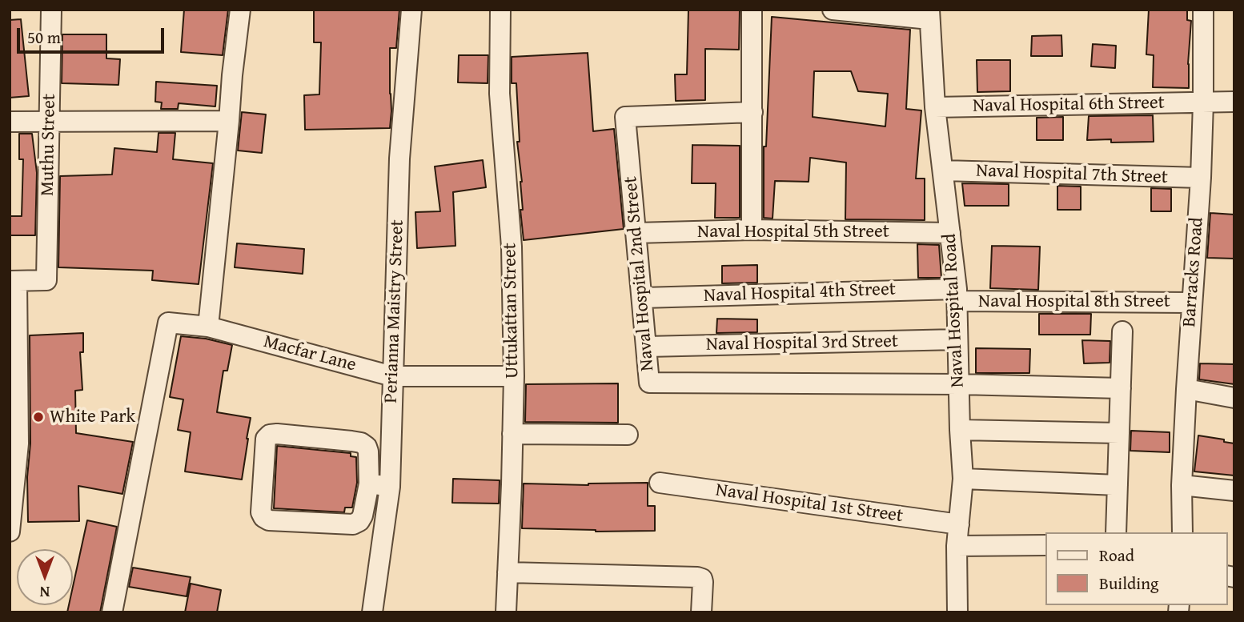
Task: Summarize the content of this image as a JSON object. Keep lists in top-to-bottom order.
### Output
{
  "streets": {
    "street": [
      "Naval Hospital 6th Street",
      "Muthu Street",
      "Naval Hospital 7th Street",
      "Naval Hospital 5th Street",
      "Barracks Road",
      "Naval Hospital 2nd Street",
      "Naval Hospital 4th Street",
      "Naval Hospital 8th Street",
      "Uttukattan Street",
      "Naval Hospital Road",
      "Perianna Maistry Street",
      "Naval Hospital 3rd Street",
      "Macfar Lane",
      "Naval Hospital 1st Street"
    ]
  },
  "crossings": [
    ["Naval Hospital 6th Street", "Barracks Road"],
    ["Naval Hospital 6th Street", "Naval Hospital Road"],
    ["Naval Hospital 7th Street", "Barracks Road"],
    ["Naval Hospital 7th Street", "Naval Hospital Road"],
    ["Naval Hospital 5th Street", "Naval Hospital 2nd Street"],
    ["Naval Hospital 5th Street", "Naval Hospital Road"],
    ["Barracks Road", "Naval Hospital 8th Street"],
    ["Naval Hospital 2nd Street", "Naval Hospital 4th Street"],
    ["Naval Hospital 2nd Street", "Naval Hospital Road"],
    ["Naval Hospital 2nd Street", "Naval Hospital 3rd Street"],
    ["Naval Hospital 4th Street", "Naval Hospital 8th Street"],
    ["Naval Hospital 4th Street", "Naval Hospital Road"],
    ["Naval Hospital 8th Street", "Naval Hospital Road"],
    ["Uttukattan Street", "Macfar Lane"],
    ["Naval Hospital Road", "Naval Hospital 3rd Street"],
    ["Naval Hospital Road", "Naval Hospital 1st Street"],
    ["Perianna Maistry Street", "Macfar Lane"]
  ],
  "places": ["White Park"],
  "legend": ["Road", "Building"],
  "scale_bar": "50 m",
  "north": "bottom"
}
